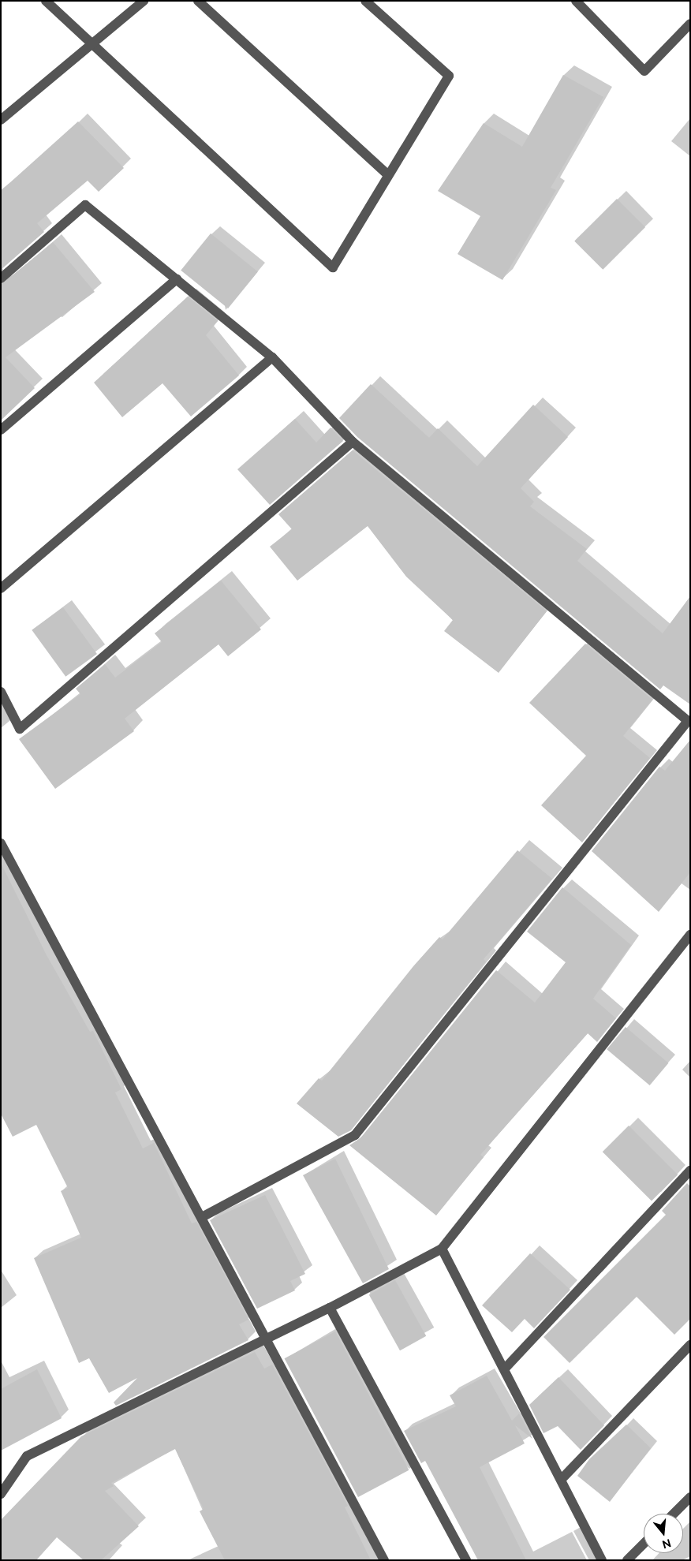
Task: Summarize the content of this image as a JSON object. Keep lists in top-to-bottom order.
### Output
{
  "north": "bottom"
}
